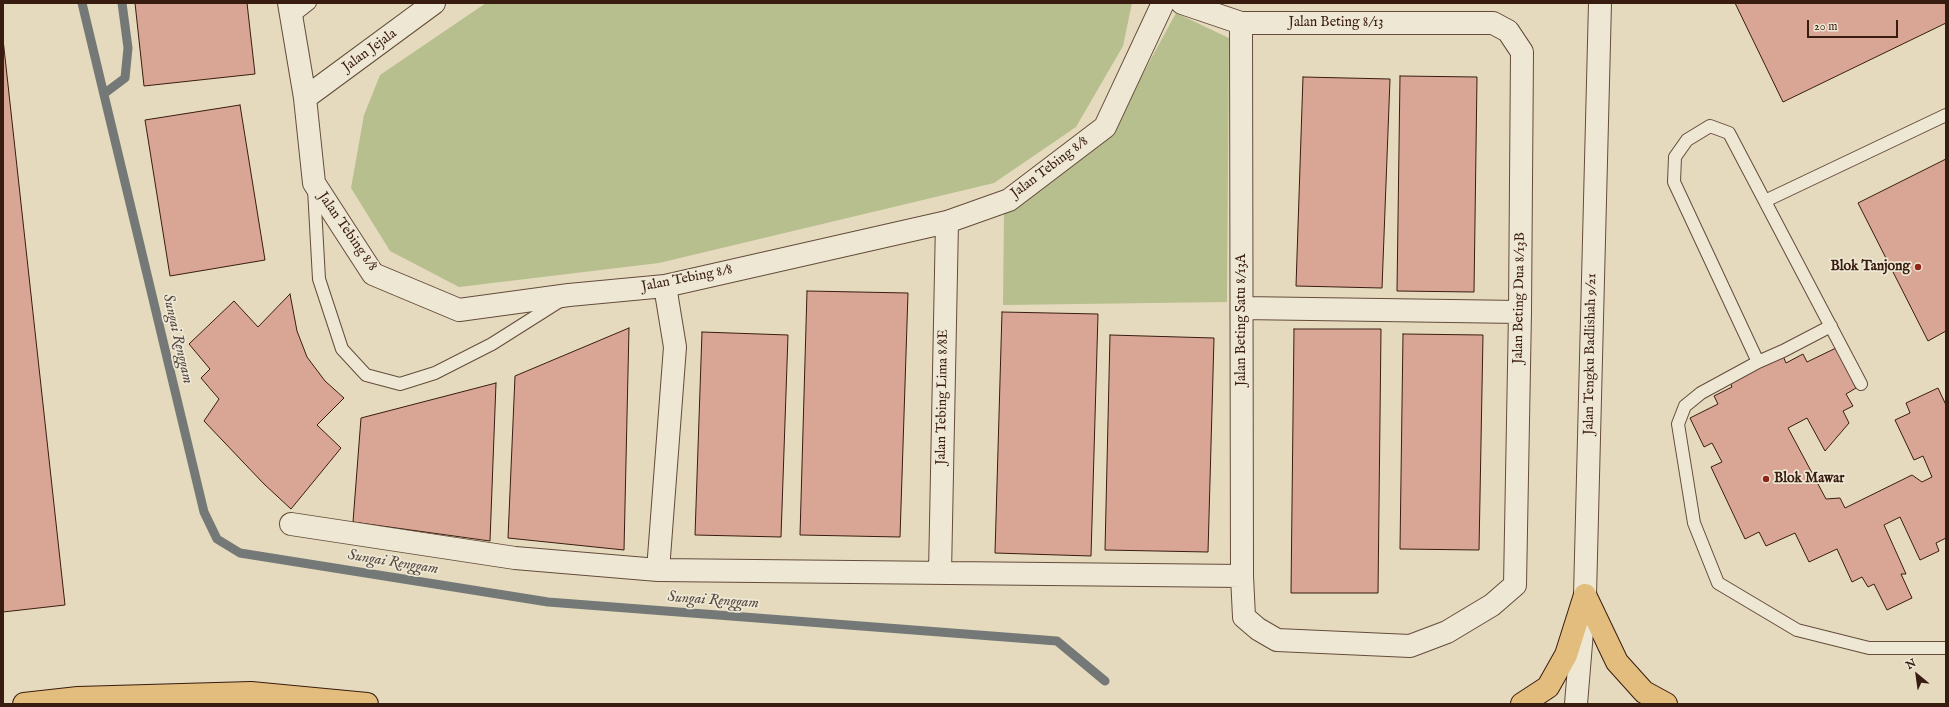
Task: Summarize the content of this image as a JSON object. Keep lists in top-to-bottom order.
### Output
{
  "streets": {
    "street": [
      "Jalan Beting 8/13",
      "Jalan Jejala",
      "Jalan Tebing 8/8",
      "Jalan Beting Dua 8/13B",
      "Jalan Beting Satu 8/13A",
      "Jalan Tengku Badlishah 9/21",
      "Jalan Tebing Lima 8/8E"
    ]
  },
  "crossings": [
    ["Jalan Beting 8/13", "Jalan Beting Dua 8/13B"],
    ["Jalan Beting 8/13", "Jalan Beting Satu 8/13A"],
    ["Jalan Jejala", "Jalan Tebing 8/8"],
    ["Jalan Tebing 8/8", "Jalan Tebing Lima 8/8E"],
    ["Jalan Beting Dua 8/13B", "Jalan Beting Satu 8/13A"]
  ],
  "water": ["Sungai Renggam"],
  "places": ["Blok Tanjong", "Blok Mawar"],
  "scale_bar": "20 m",
  "north": "top left"
}
